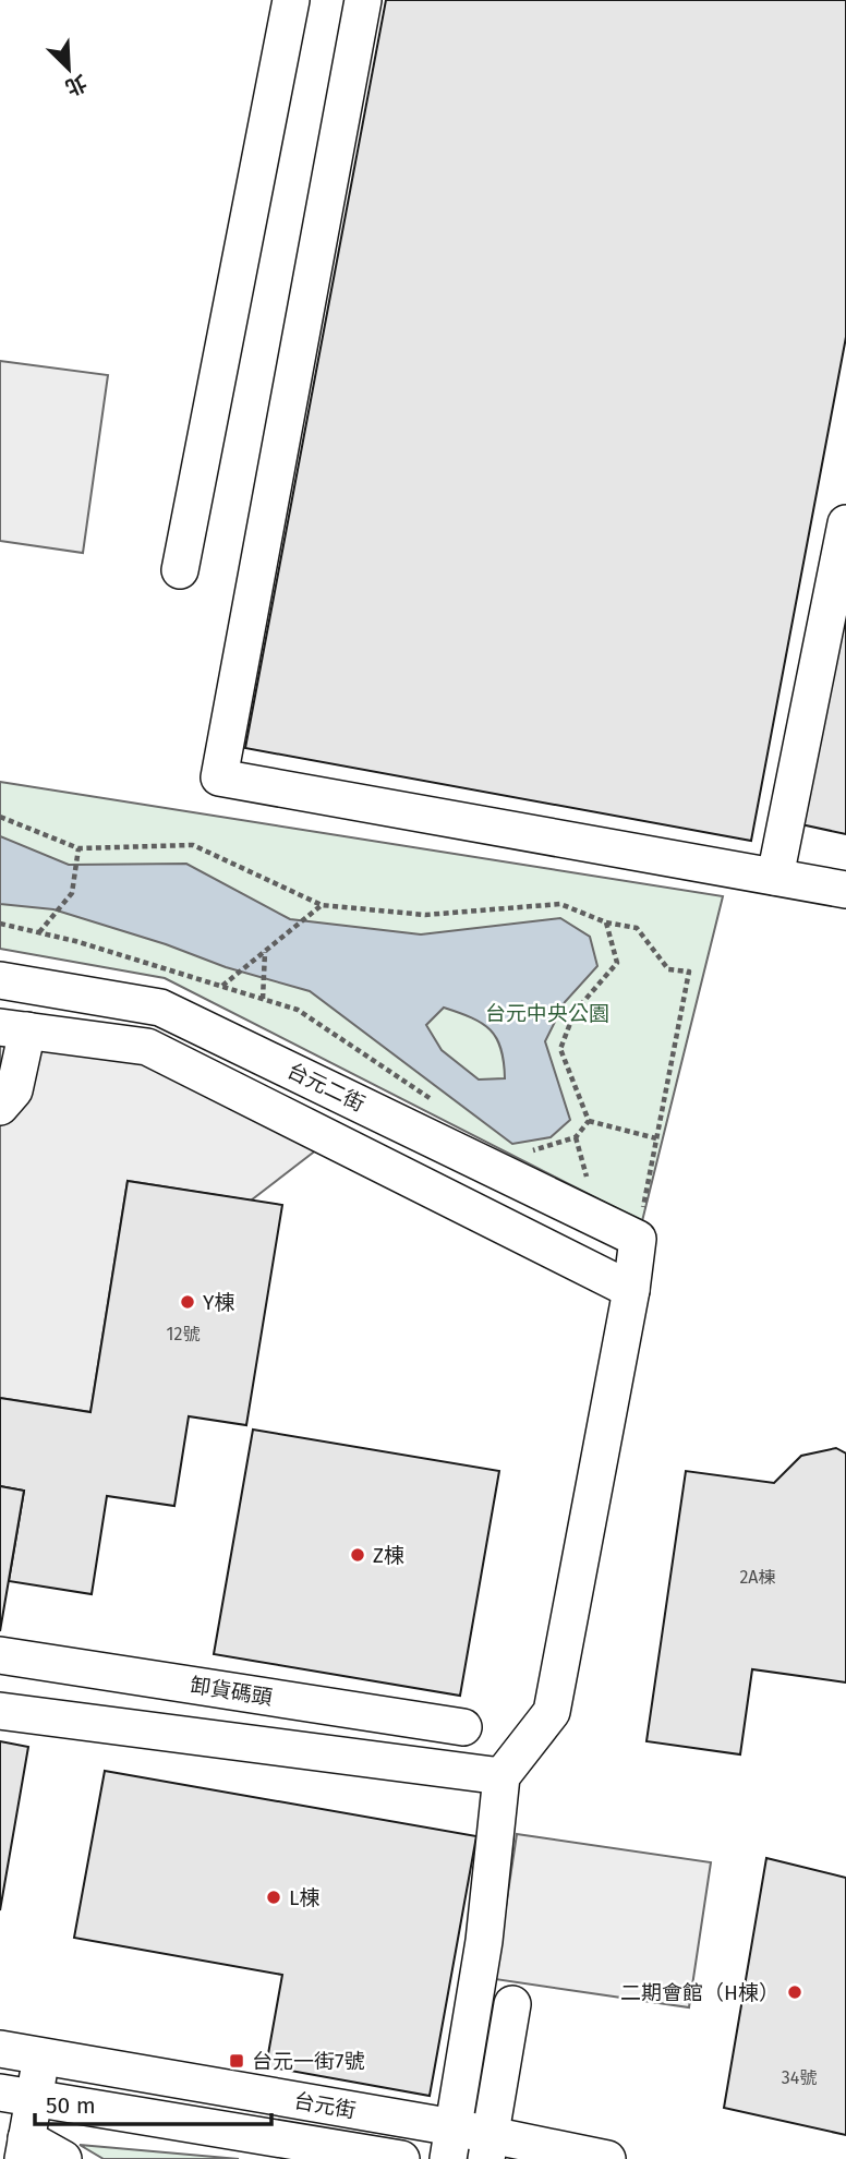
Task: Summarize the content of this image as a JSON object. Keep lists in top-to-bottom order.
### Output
{
  "streets": {
    "lane": ["台元二街", "卸貨碼頭", "台元街"]
  },
  "parks": ["台元中央公園"],
  "places": {
    "other": [
      "Y棟",
      "Z棟",
      "L棟",
      "二期會館（H棟）"
    ],
    "transit": ["台元一街7號"]
  },
  "house_numbers": ["12號", "2A棟", "34號"],
  "scale_bar": "50 m",
  "north": "bottom right"
}
